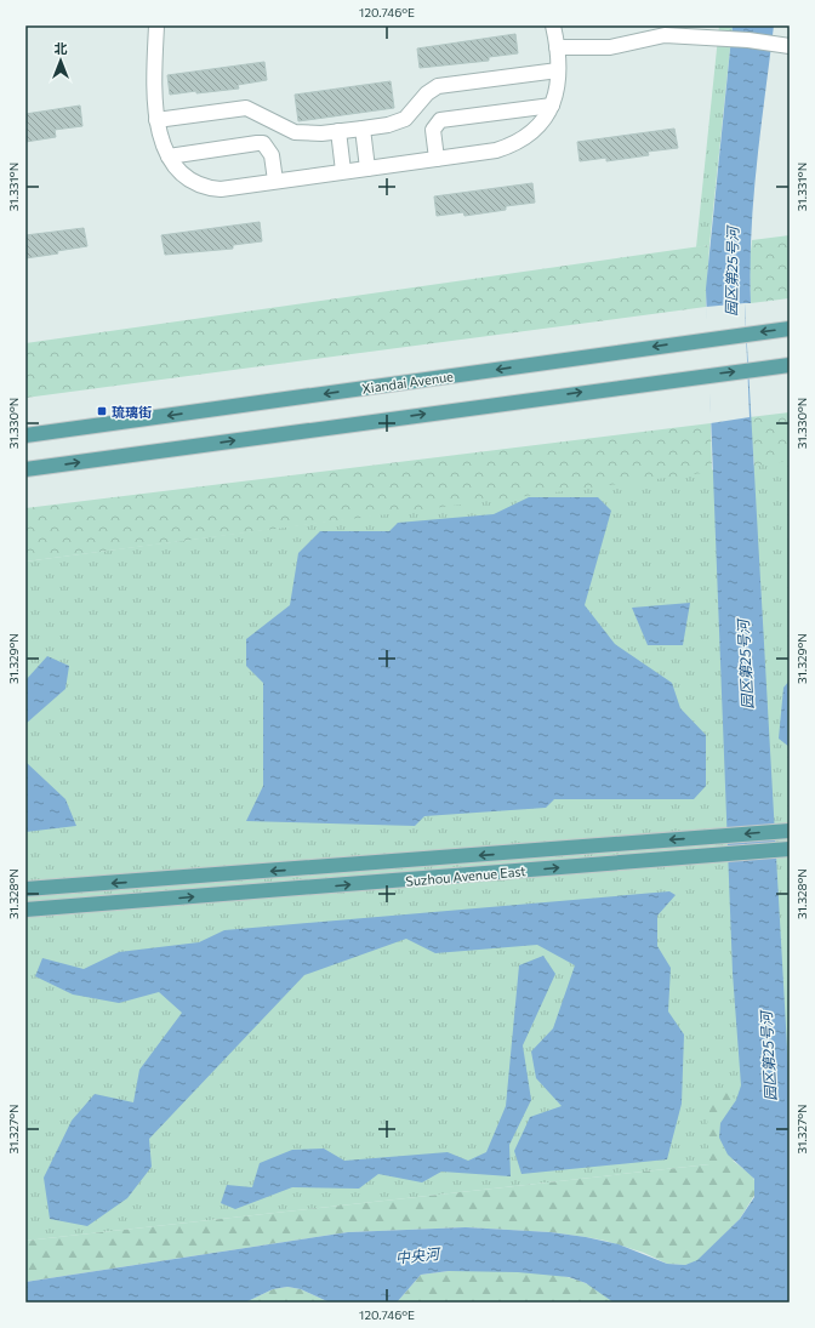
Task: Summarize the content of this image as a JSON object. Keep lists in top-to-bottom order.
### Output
{
  "streets": {
    "main road": ["Xiandai Avenue", "Suzhou Avenue East"]
  },
  "water": ["园区第25号河", "中央河"],
  "places": {
    "transit": ["琉璃街"]
  },
  "north": "top",
  "coordinates": [
    "120.746°E",
    "31.331°N",
    "31.330°N",
    "31.329°N",
    "31.328°N",
    "31.327°N"
  ]
}
